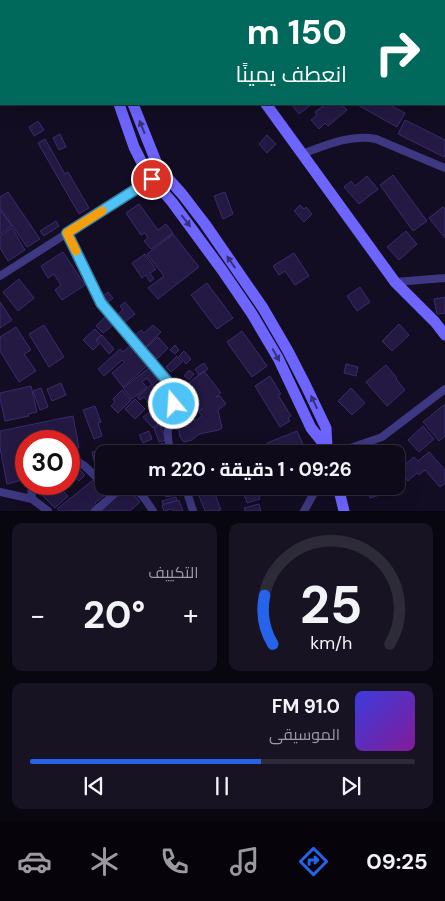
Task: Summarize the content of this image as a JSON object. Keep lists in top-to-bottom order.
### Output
{
  "page": {
    "turn": ["150 m", "انعطف يمينًا"],
    "limit": "30",
    "trip": "09:26 · 1 دقيقة · 220 m",
    "tile": "التكييف",
    "heat": ["−", "20°", "+"],
    "song": ["91.0 FM", "الموسيقى"],
    "tabs": "09:25",
    "gauge": ["25", "km/h"]
  }
}
